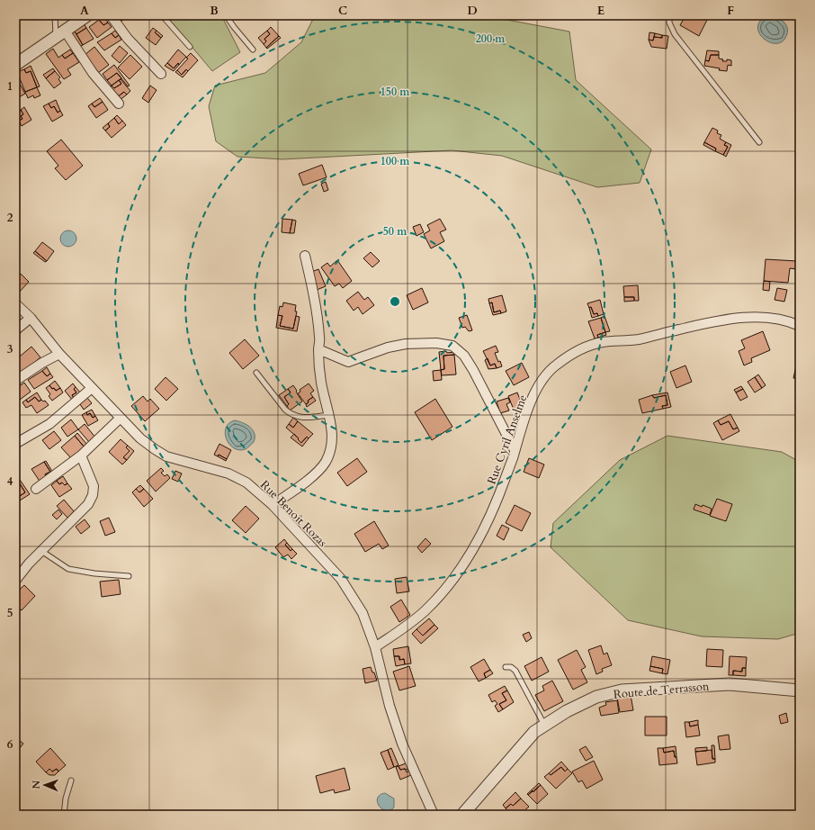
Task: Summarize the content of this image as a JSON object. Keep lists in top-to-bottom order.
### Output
{
  "streets": {
    "street": ["Rue Cyril Anselme", "Rue Benoît Rozas", "Route de Terrasson"]
  },
  "crossings": [
    ["Rue Cyril Anselme", "Rue Benoît Rozas"]
  ],
  "north": "left",
  "grid": {
    "columns": [
      "A",
      "B",
      "C",
      "D",
      "E",
      "F"
    ],
    "rows": [
      "1",
      "2",
      "3",
      "4",
      "5",
      "6"
    ]
  },
  "rings": [
    "200 m",
    "150 m",
    "100 m",
    "50 m"
  ]
}
